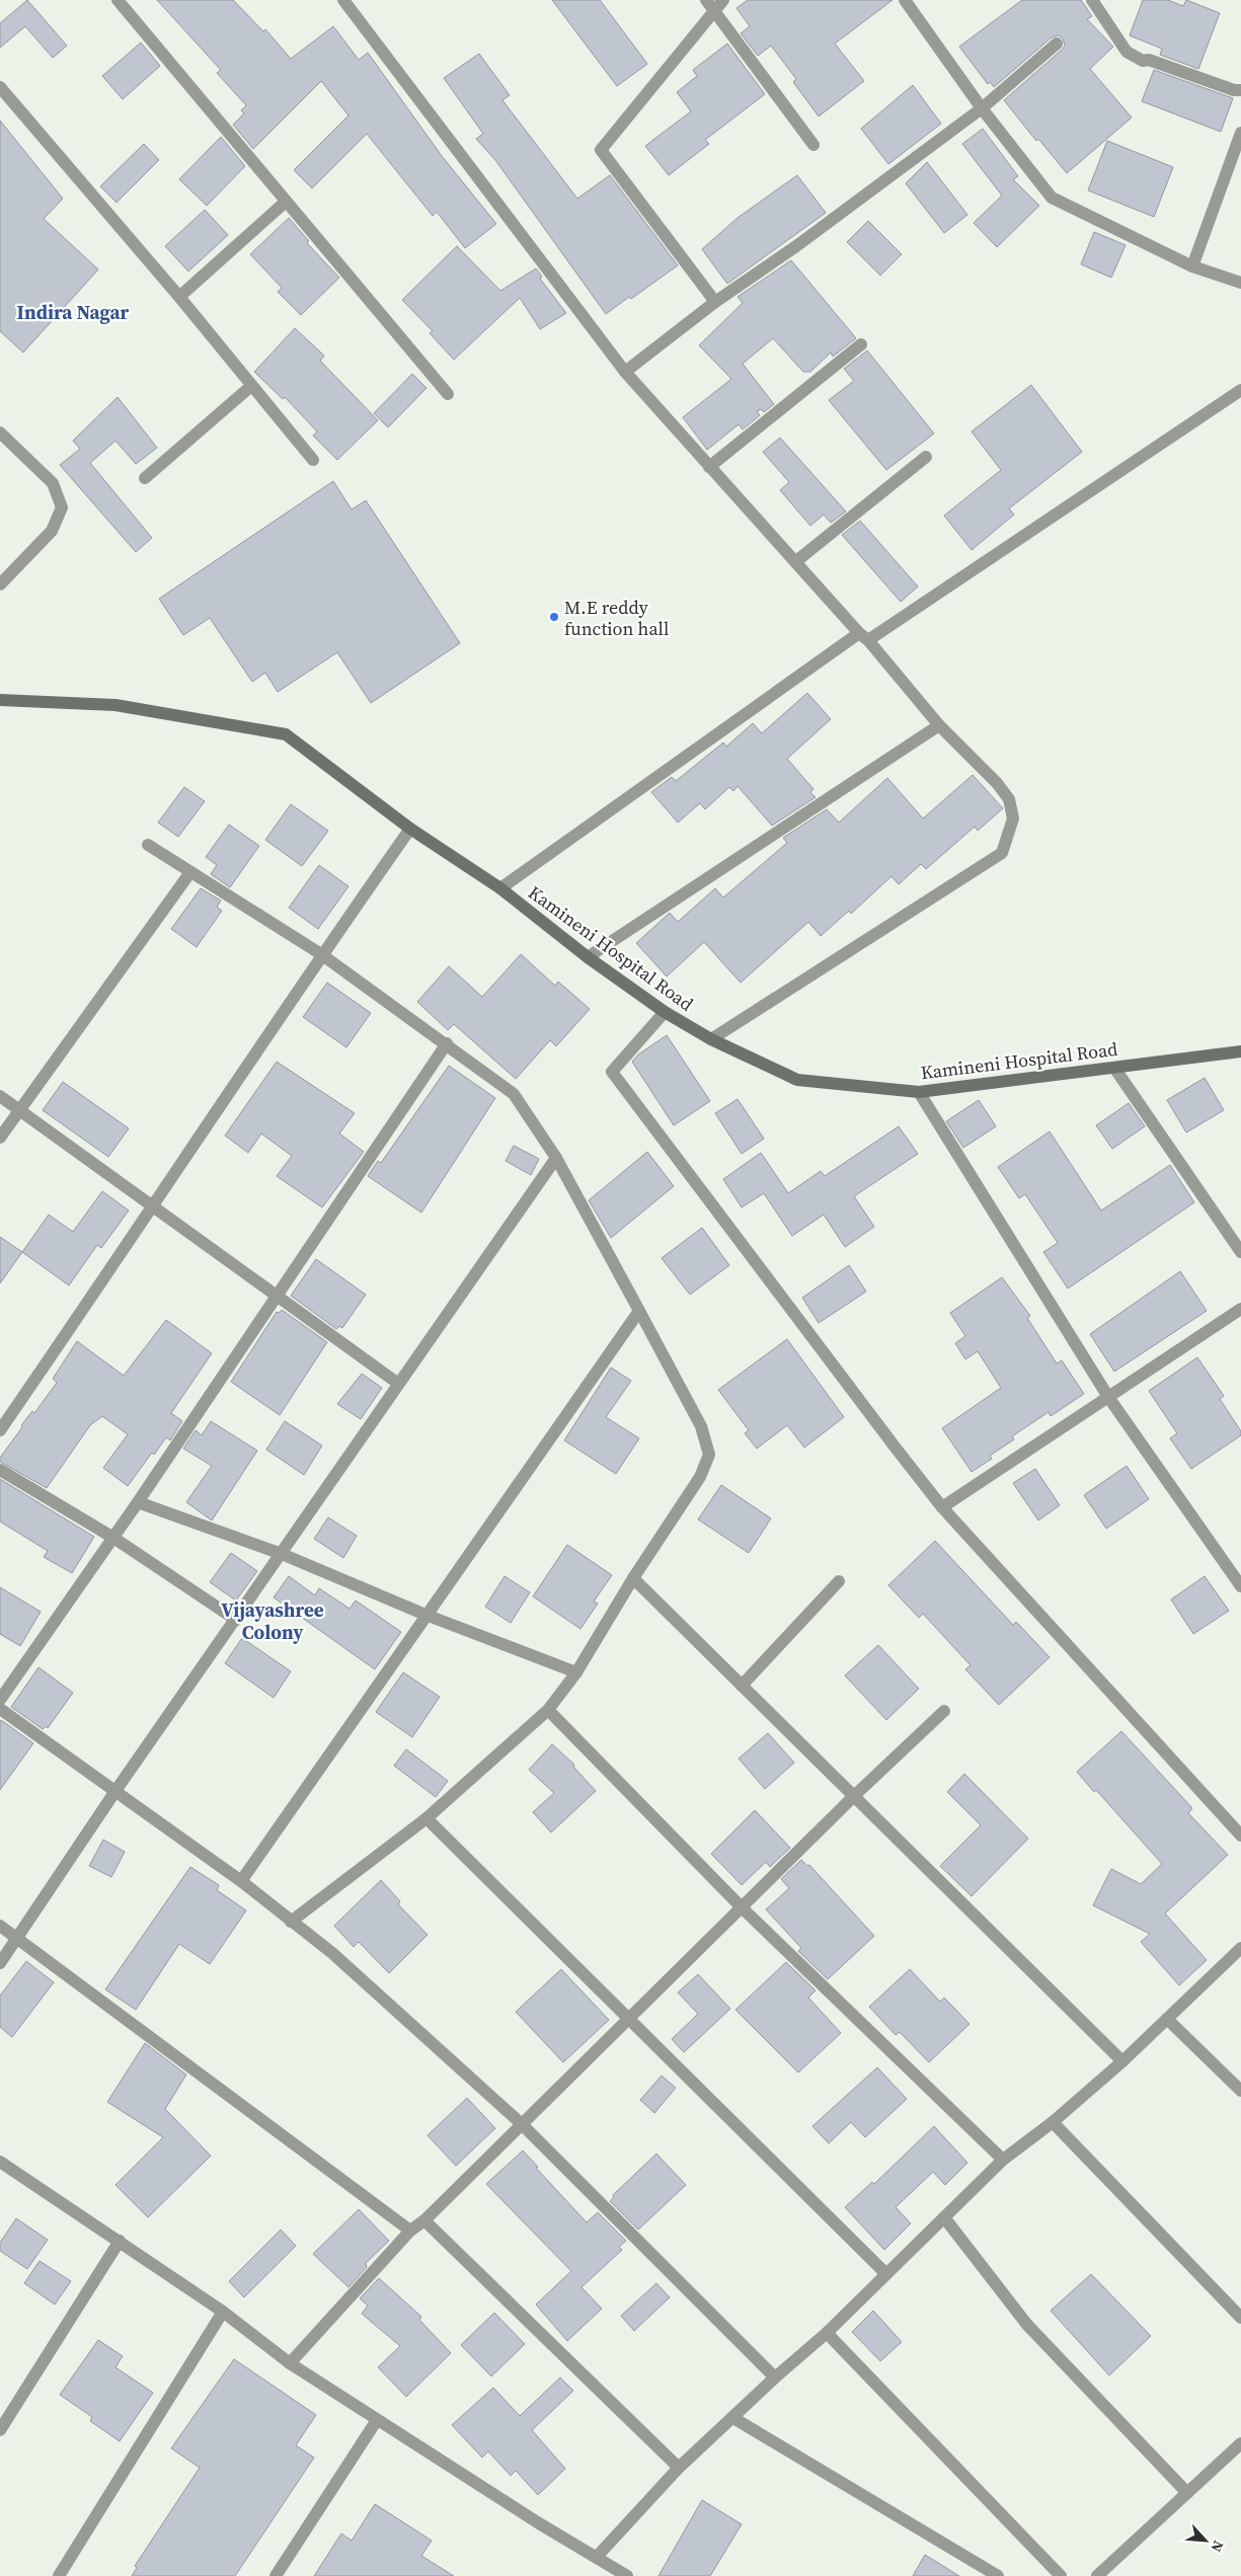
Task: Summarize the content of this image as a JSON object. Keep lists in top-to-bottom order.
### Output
{
  "streets": {
    "street": ["Kamineni Hospital Road"]
  },
  "districts": ["Indira Nagar", "Vijayashree Colony"],
  "places": ["M.E reddy function hall"],
  "north": "bottom right"
}
